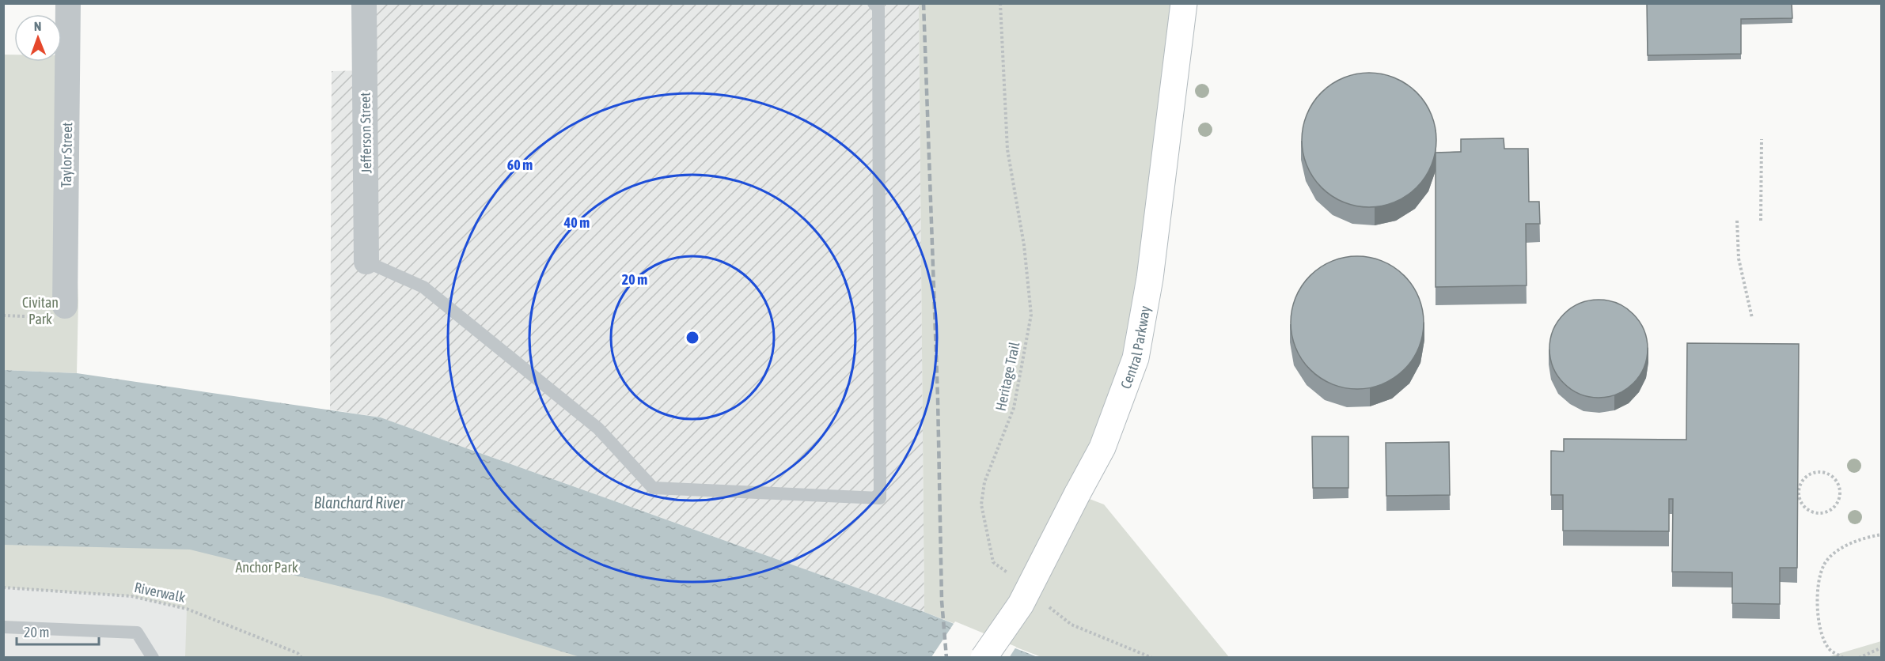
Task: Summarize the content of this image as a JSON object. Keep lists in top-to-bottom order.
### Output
{
  "streets": {
    "main road": ["Central Parkway"],
    "street": ["Jefferson Street", "Taylor Street"],
    "path": ["Heritage Trail", "Riverwalk"]
  },
  "water": ["Blanchard River"],
  "parks": ["Civitan Park", "Anchor Park"],
  "scale_bar": "20 m",
  "north": "top",
  "rings": ["60 m", "40 m", "20 m"]
}
